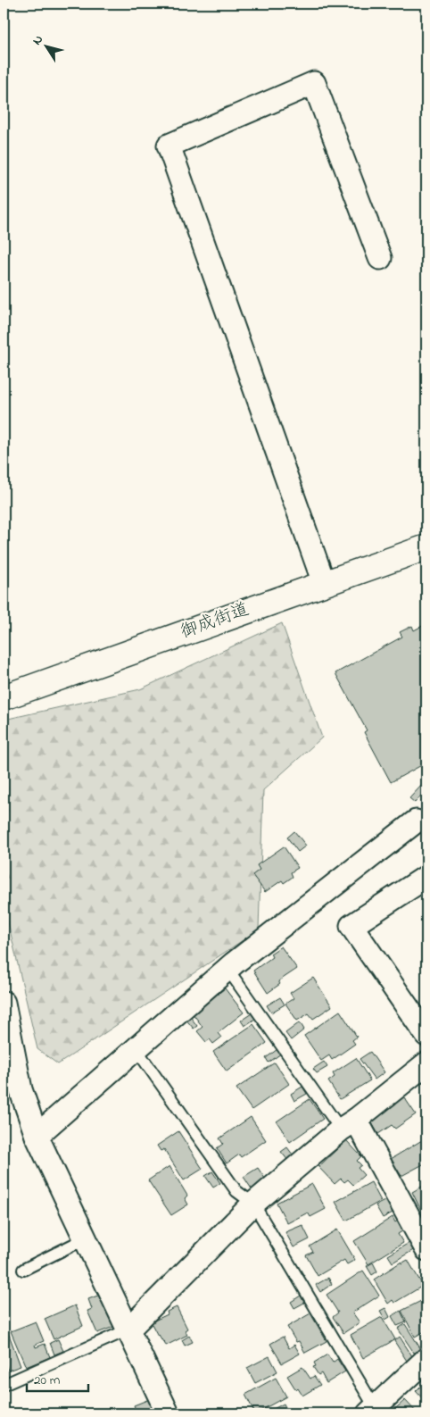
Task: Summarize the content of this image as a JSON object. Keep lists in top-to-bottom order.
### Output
{
  "streets": {
    "street": ["御成街道"]
  },
  "scale_bar": "20 m",
  "north": "top left"
}
